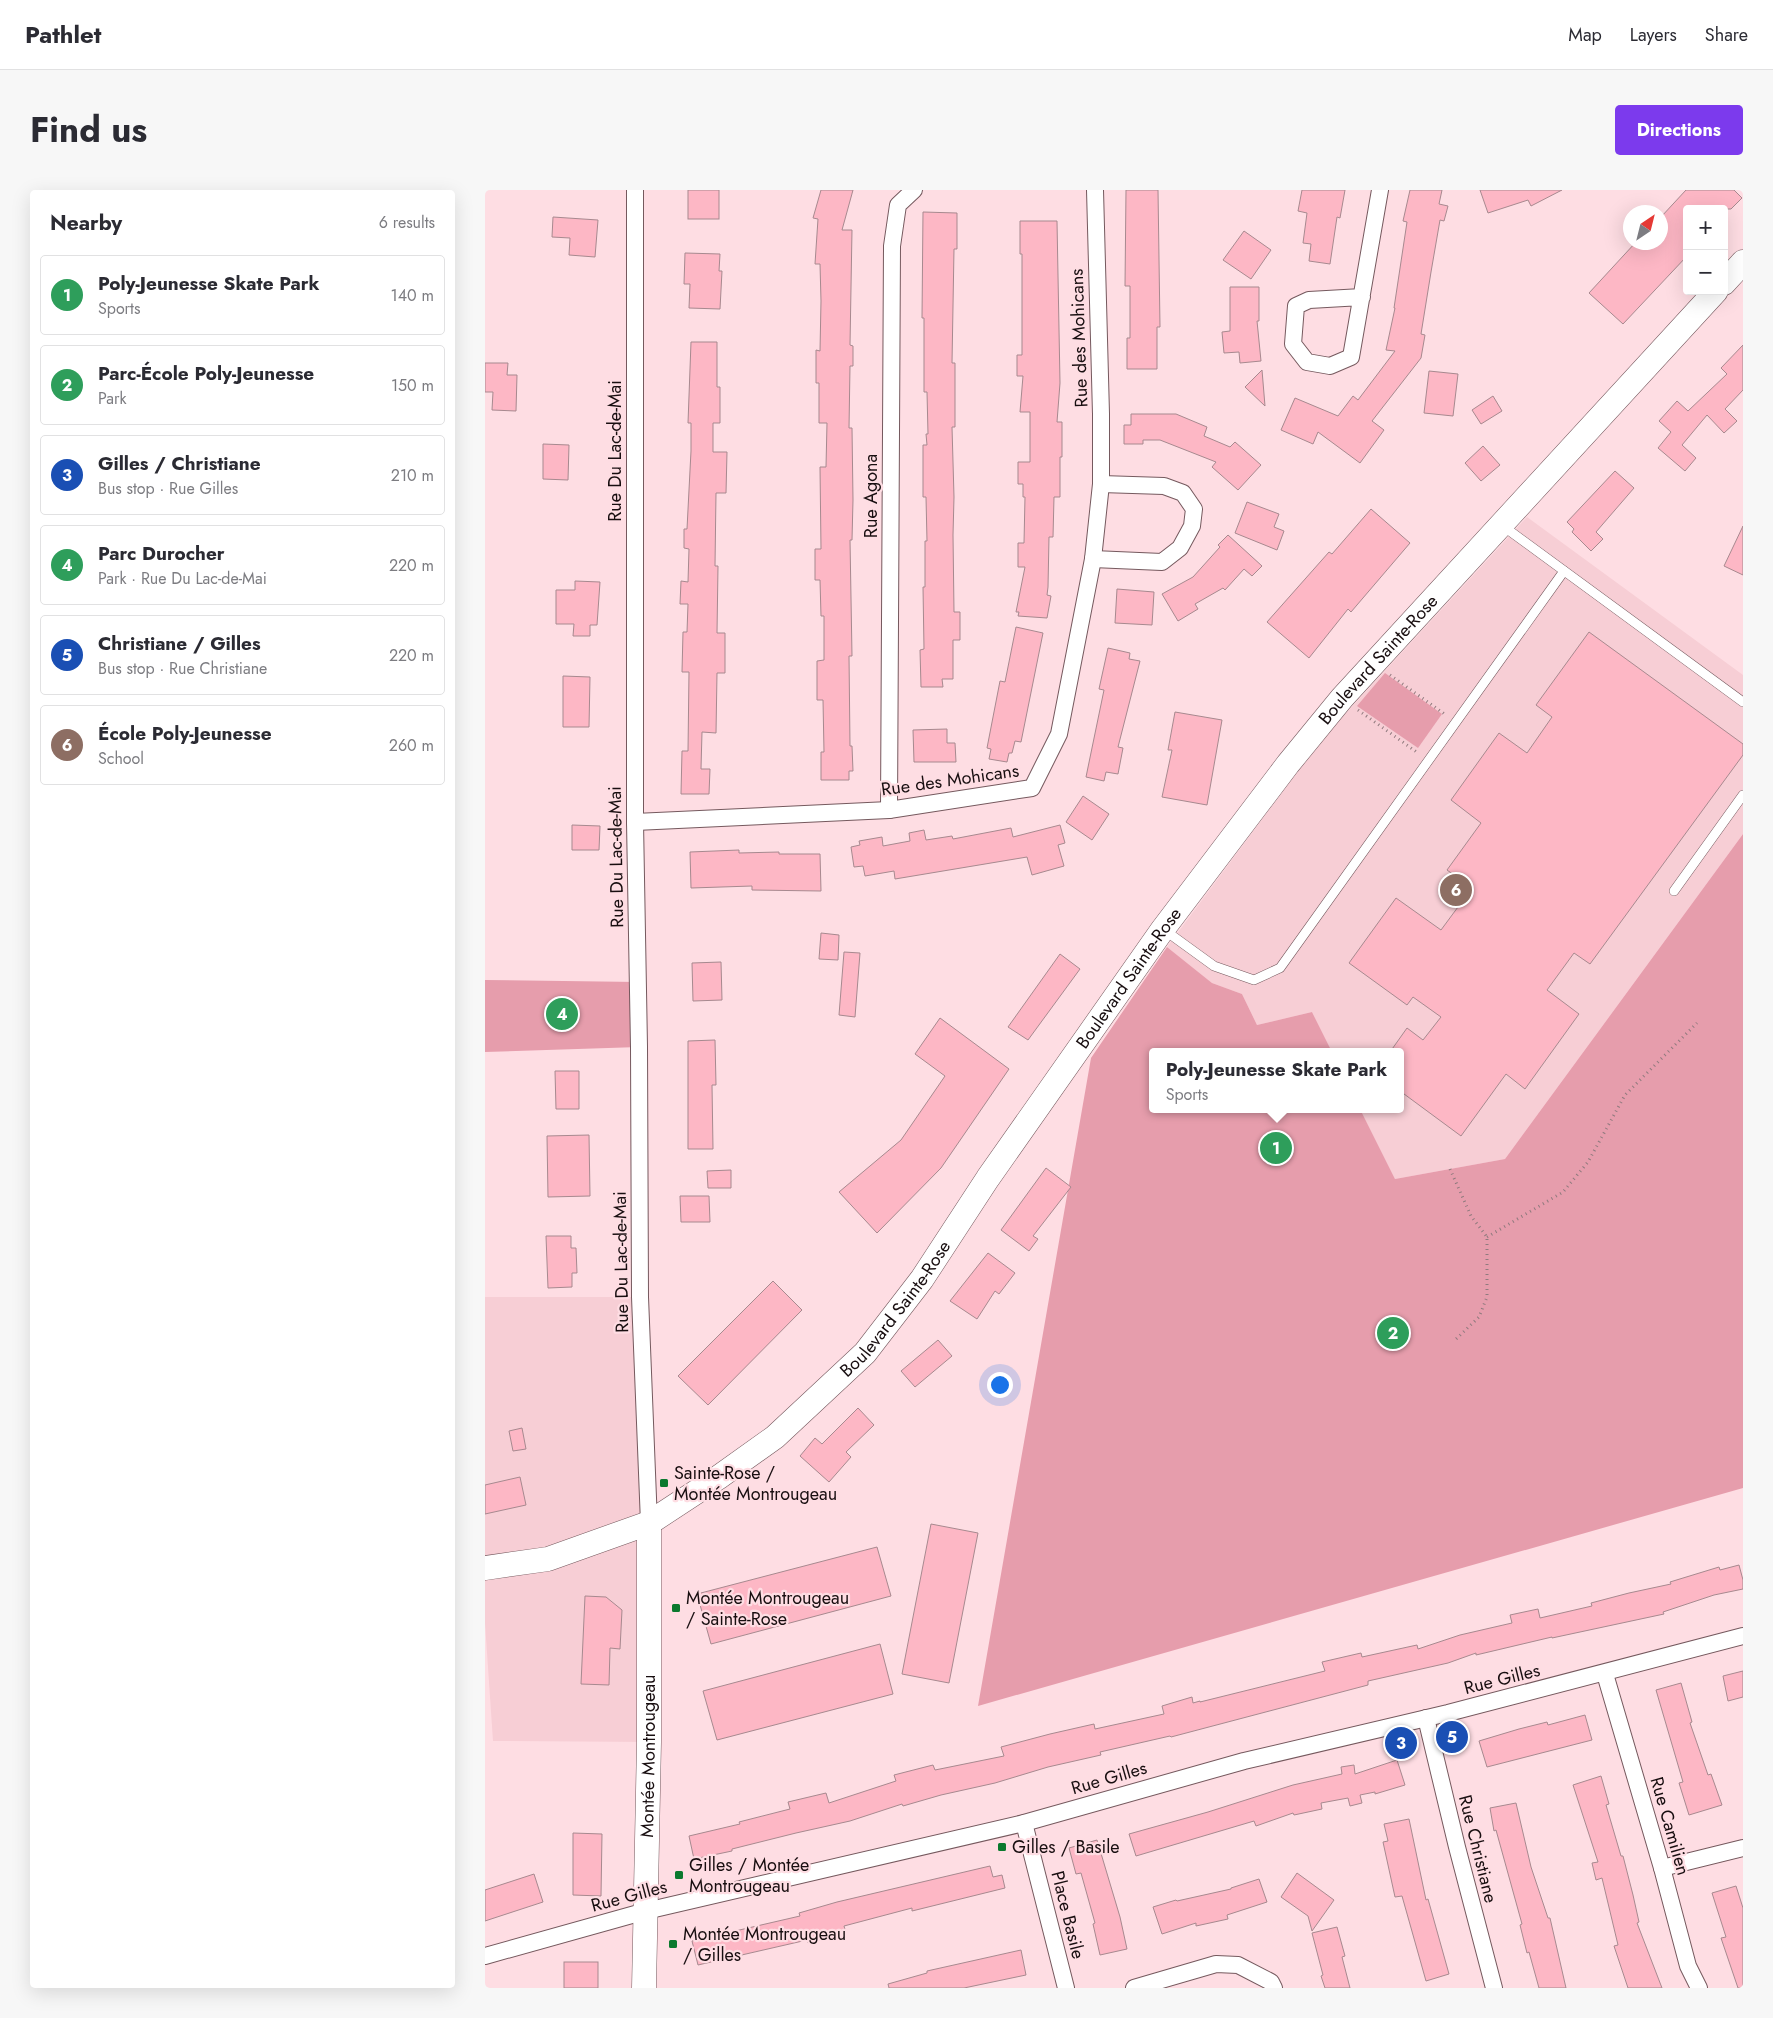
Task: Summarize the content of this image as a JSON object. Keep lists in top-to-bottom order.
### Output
{
  "streets": {
    "street": [
      "Rue des Mohicans",
      "Rue Du Lac-de-Mai",
      "Rue Agona",
      "Boulevard Sainte-Rose",
      "Rue Gilles",
      "Montée Montrougeau",
      "Rue Camilien",
      "Rue Christiane",
      "Place Basile"
    ]
  },
  "crossings": [
    ["Rue des Mohicans", "Rue Du Lac-de-Mai"],
    ["Rue des Mohicans", "Rue Agona"],
    ["Rue Du Lac-de-Mai", "Boulevard Sainte-Rose"],
    ["Rue Du Lac-de-Mai", "Montée Montrougeau"],
    ["Boulevard Sainte-Rose", "Montée Montrougeau"],
    ["Rue Gilles", "Montée Montrougeau"],
    ["Rue Gilles", "Rue Camilien"],
    ["Rue Gilles", "Rue Christiane"],
    ["Rue Gilles", "Place Basile"]
  ],
  "places": {
    "transit": [
      "Sainte-Rose / Montée Montrougeau",
      "Montée Montrougeau / Sainte-Rose",
      "Gilles / Basile",
      "Gilles / Montée Montrougeau",
      "Montée Montrougeau / Gilles"
    ]
  },
  "north": "top right",
  "page": {
    "header": "Pathlet",
    "nav": ["Map", "Layers", "Share"],
    "title": "Find us",
    "buttons": "Directions",
    "heading": ["Nearby", "6 results"],
    "map_buttons": ["+", "−"],
    "list": [
      {
        "mark": "1",
        "name": "Poly-Jeunesse Skate Park",
        "note": "Sports",
        "value": "140 m"
      },
      {
        "mark": "2",
        "name": "Parc-École Poly-Jeunesse",
        "note": "Park",
        "value": "150 m"
      },
      {
        "mark": "3",
        "name": "Gilles / Christiane",
        "note": "Bus stop · Rue Gilles",
        "value": "210 m"
      },
      {
        "mark": "4",
        "name": "Parc Durocher",
        "note": "Park · Rue Du Lac-de-Mai",
        "value": "220 m"
      },
      {
        "mark": "5",
        "name": "Christiane / Gilles",
        "note": "Bus stop · Rue Christiane",
        "value": "220 m"
      },
      {
        "mark": "6",
        "name": "École Poly-Jeunesse",
        "note": "School",
        "value": "260 m"
      }
    ],
    "pins": [
      "6",
      "4",
      "1",
      "2",
      "5",
      "3"
    ],
    "popup": ["Poly-Jeunesse Skate Park", "Sports"]
  }
}
